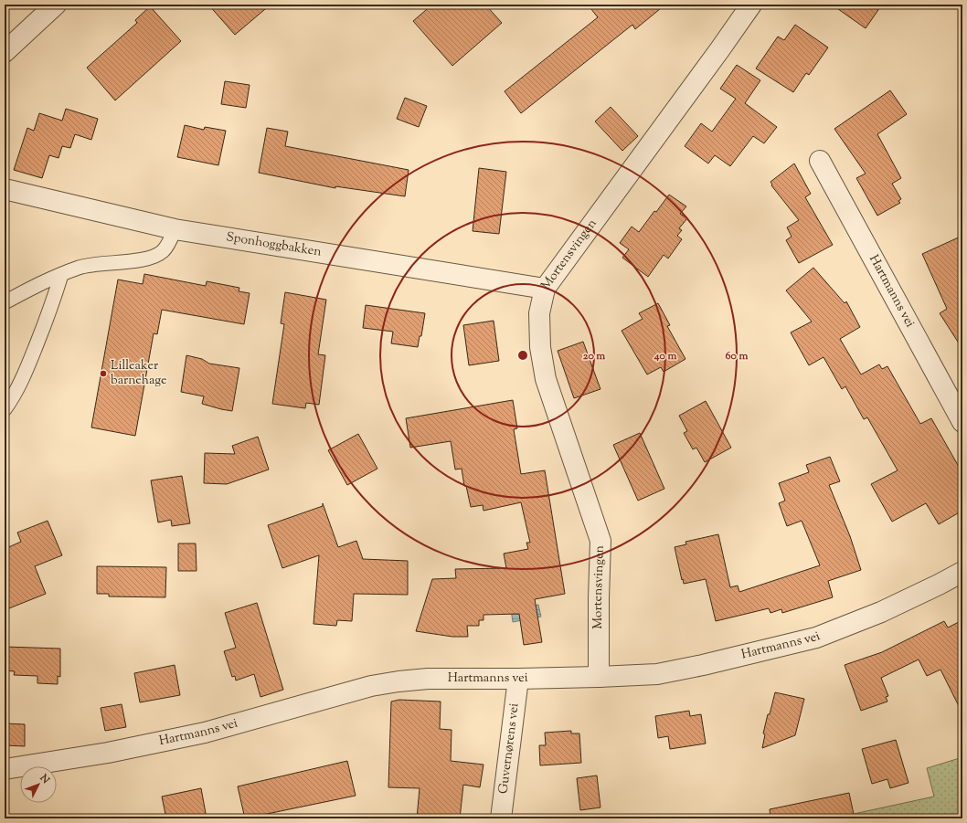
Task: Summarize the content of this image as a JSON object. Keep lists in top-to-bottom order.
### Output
{
  "streets": {
    "street": [
      "Sponhoggbakken",
      "Mortensvingen",
      "Hartmanns vei",
      "Guvernørens vei"
    ]
  },
  "crossings": [
    ["Sponhoggbakken", "Mortensvingen"],
    ["Mortensvingen", "Hartmanns vei"],
    ["Hartmanns vei", "Guvernørens vei"]
  ],
  "places": ["Lilleaker barnehage"],
  "north": "top right",
  "rings": ["20 m", "40 m", "60 m"]
}
